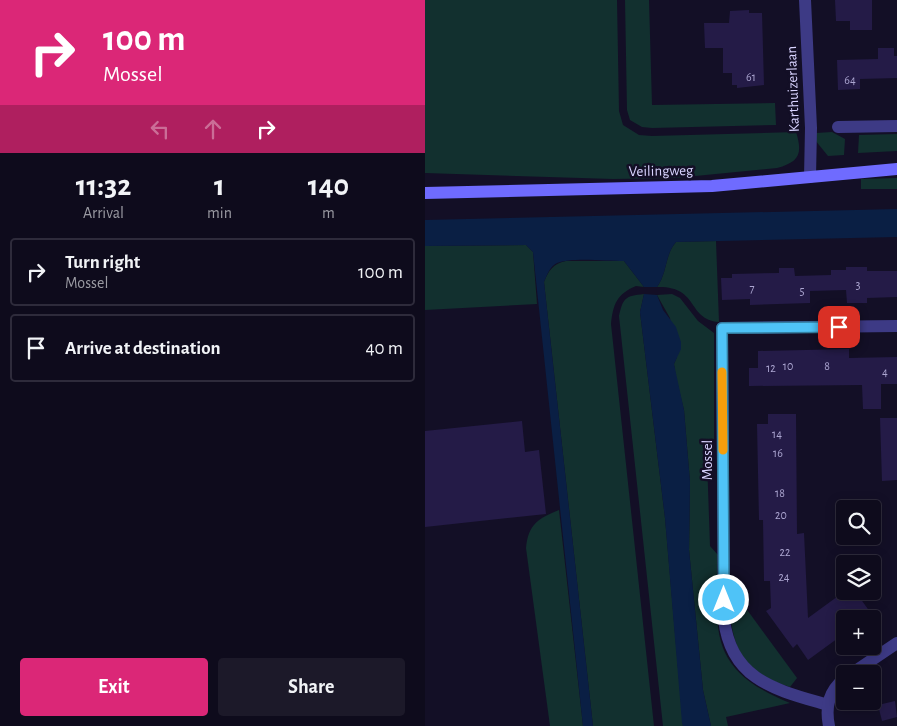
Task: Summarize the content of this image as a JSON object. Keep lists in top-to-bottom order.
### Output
{
  "streets": {
    "street": ["Karthuizerlaan", "Veilingweg", "Mossel"]
  },
  "crossings": [
    ["Karthuizerlaan", "Veilingweg"]
  ],
  "house_numbers": [
    "61",
    "64",
    "3",
    "7",
    "5",
    "10",
    "8",
    "12",
    "4",
    "14",
    "16",
    "18",
    "20",
    "22",
    "24"
  ],
  "page": {
    "turn": ["100 m", "Mossel"],
    "eta": [
      "11:32",
      "Arrival",
      "1",
      "min",
      "140",
      "m"
    ],
    "list": [
      {
        "name": "Turn right",
        "note": "Mossel",
        "value": "100 m"
      },
      {
        "name": "Arrive at destination",
        "value": "40 m"
      }
    ],
    "map_buttons": ["+", "−"],
    "buttons": ["Exit", "Share"]
  }
}
